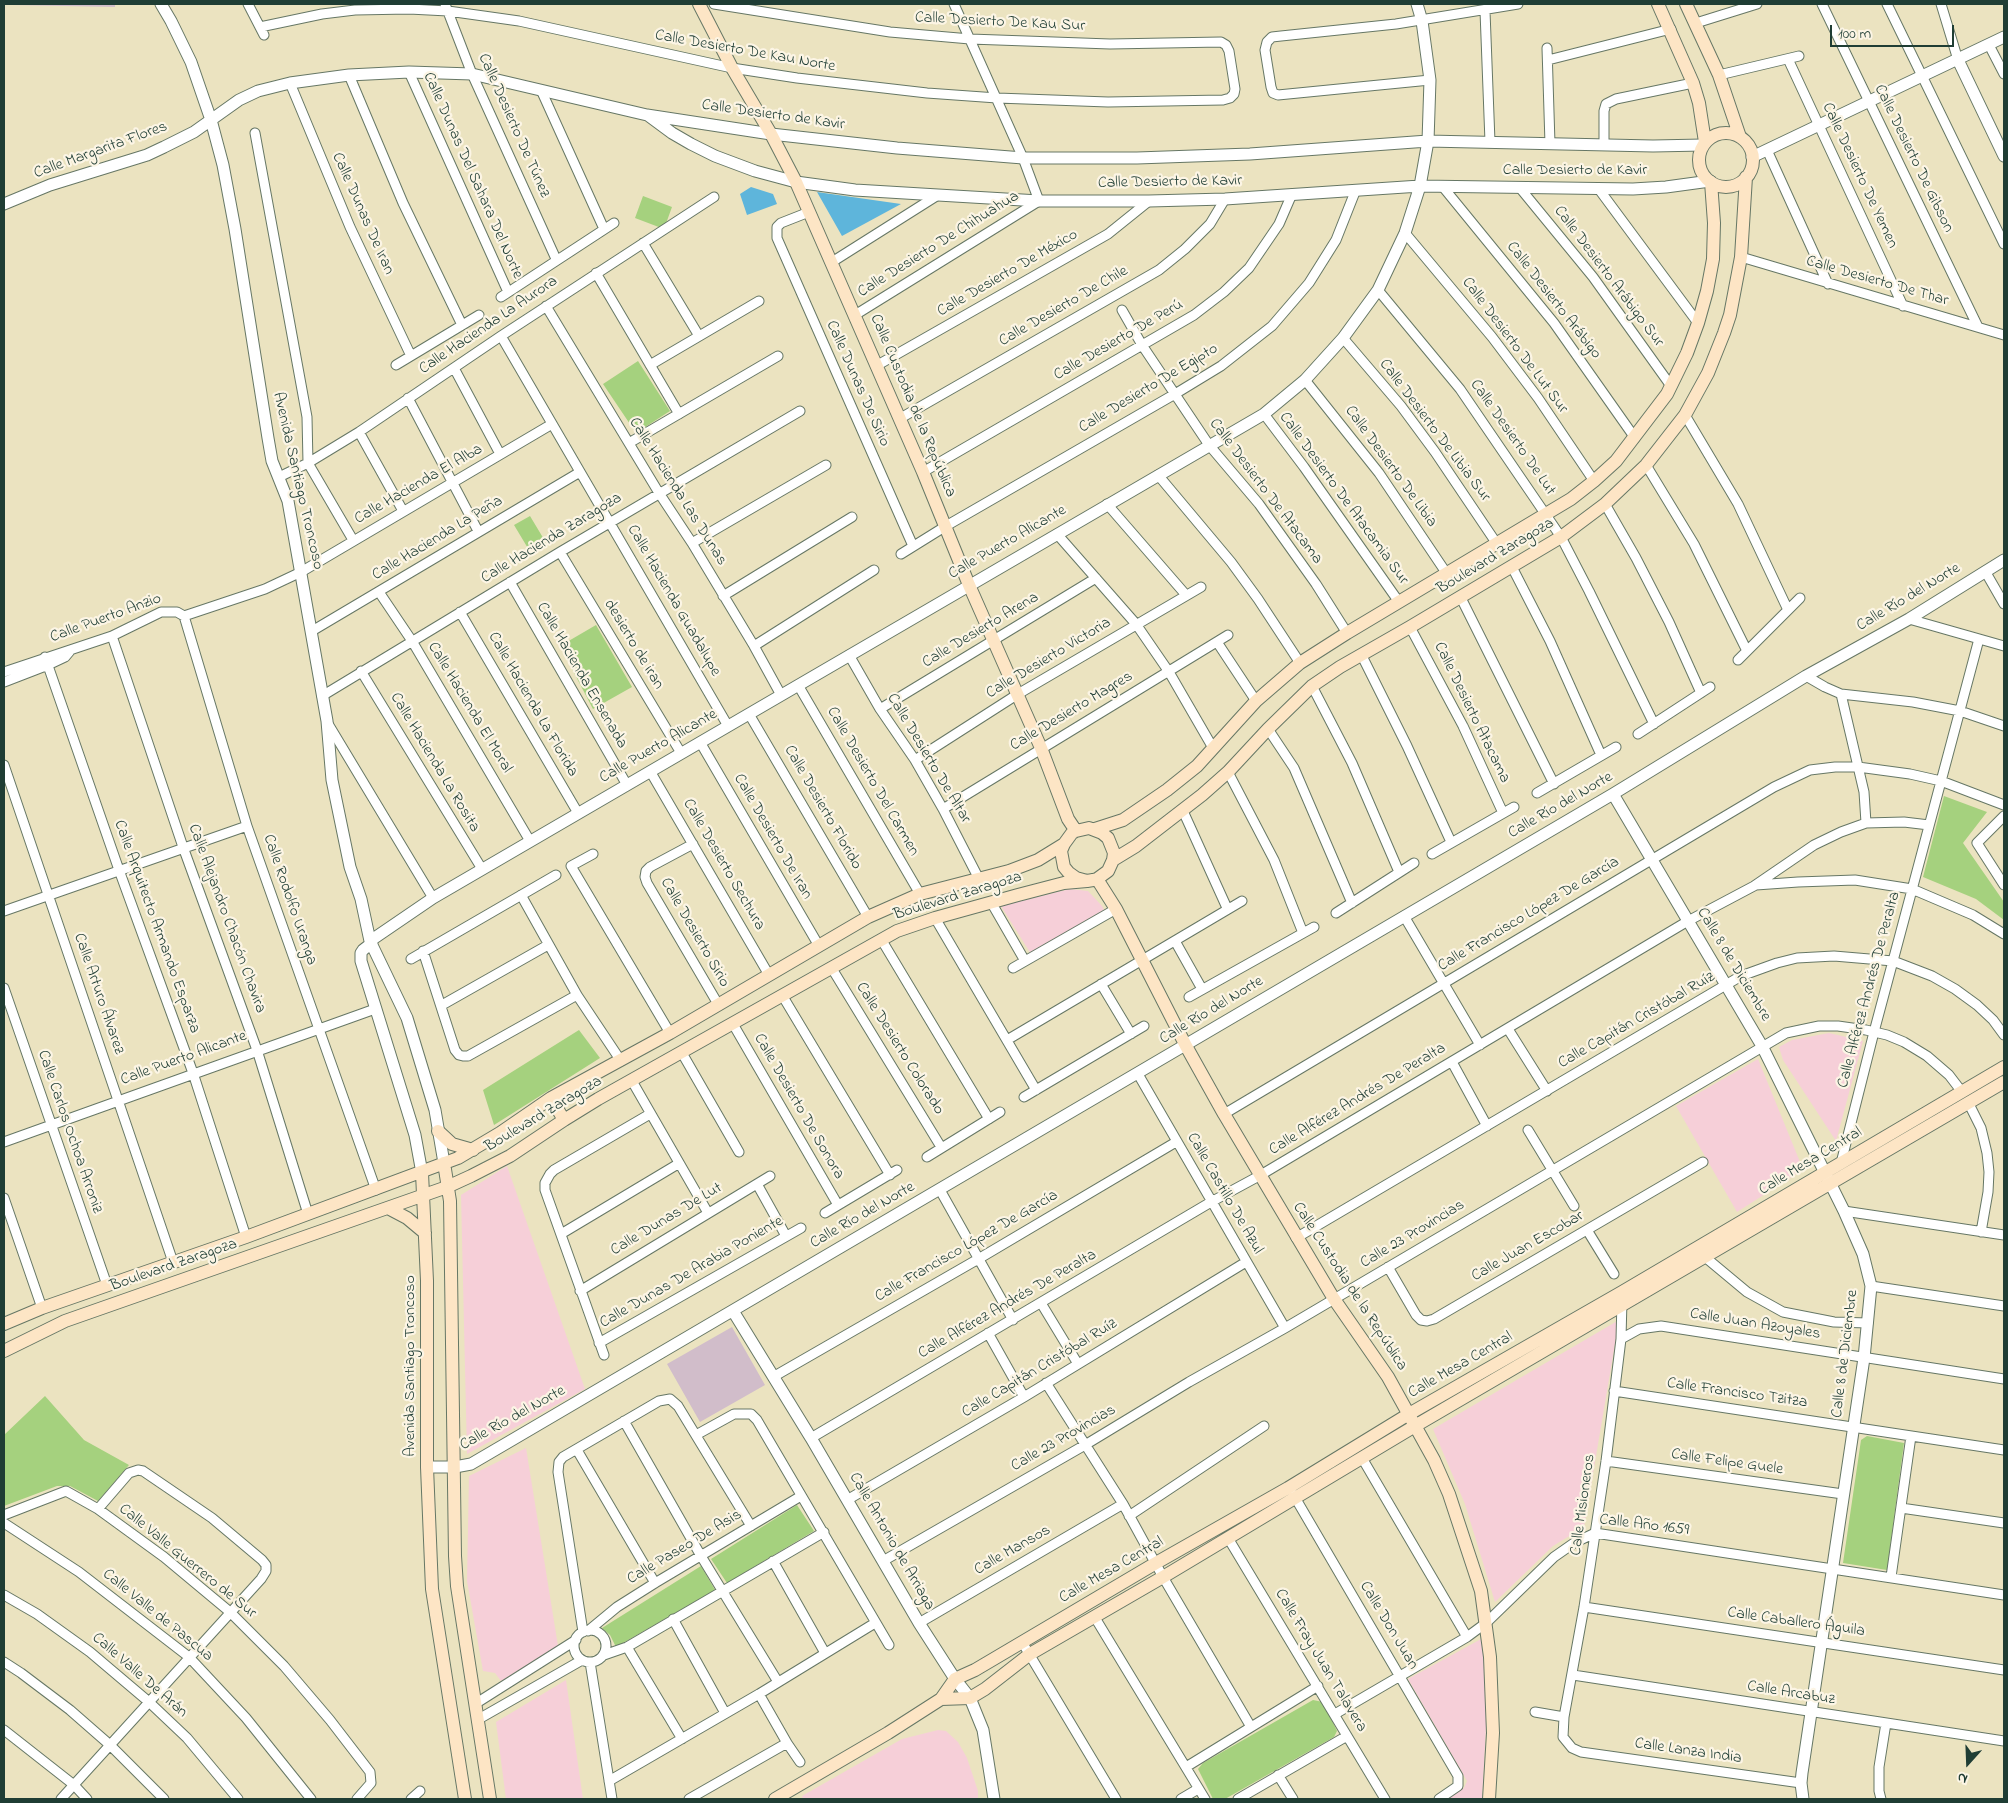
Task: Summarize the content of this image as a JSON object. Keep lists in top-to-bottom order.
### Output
{
  "streets": {
    "main road": [
      "Calle Custodia de la República",
      "Avenida Santiago Troncoso",
      "Boulevard Zaragoza",
      "Calle Mesa Central"
    ],
    "street": [
      "Calle Desierto De Kau Sur",
      "Calle Desierto De Kau Norte",
      "Calle Desierto de Kavir",
      "Calle Desierto De Túnez",
      "Calle Margarita Flores",
      "Calle Desierto De Gibson",
      "Calle Dunas Del Sahara Del Norte",
      "Calle Desierto De Yemen",
      "Calle Dunas De Iran",
      "Calle Desierto De Chihuahua",
      "Calle Desierto De México",
      "Calle Desierto Arábigo Sur",
      "Calle Desierto De Thar",
      "Calle Desierto Arábigo",
      "Calle Desierto De Chile",
      "Calle Hacienda La Aurora",
      "Calle Desierto De Perú",
      "Calle Desierto De Lut Sur",
      "Calle Dunas De Sirio",
      "Calle Desierto De Egipto",
      "Calle Desierto De Libia Sur",
      "Calle Desierto De Lut",
      "Calle Desierto De Libia",
      "Calle Hacienda El Alba",
      "Calle Hacienda Las Dunas",
      "Calle Desierto De Atacama",
      "Calle Desierto De Atacamia Sur",
      "Calle Hacienda La Peña",
      "Calle Hacienda Zaragoza",
      "Calle Puerto Alicante",
      "Calle Río del Norte",
      "Calle Hacienda Guadalupe",
      "Calle Puerto Anzio",
      "Calle Desierto Arena",
      "desierto de iran",
      "Calle Desierto Victoria",
      "Calle Hacienda Ensenada",
      "Calle Hacienda La Florida",
      "Calle Hacienda El Moral",
      "Calle Desierto Magres",
      "Calle Desierto Atacama",
      "Calle Desierto De Altar",
      "Calle Hacienda La Rosita",
      "Calle Desierto Del Carmen",
      "Calle Desierto Florido",
      "Calle Desierto De Iran",
      "Calle Desierto Sechura",
      "Calle Rodolfo Uranga",
      "Calle Francisco López De García",
      "Calle Alejandro Chacón Chavira",
      "Calle Arquitecto Armando Esparza",
      "Calle Desierto Sirio",
      "Calle 8 de Diciembre",
      "Calle Alférez Andrés De Peralta",
      "Calle Arturo Álvarez",
      "Calle Capitán Cristóbal Ruíz",
      "Calle Desierto Colorado",
      "Calle Desierto De Sonora",
      "Calle Carlos Ochoa Arroniz",
      "Calle Castillo De Azul",
      "Calle Dunas De Lut",
      "Calle 23 Provincias",
      "Calle Juan Escobar",
      "Calle Dunas De Arabia Poniente",
      "Calle Juan Azoyales",
      "Calle Francisco Tzitza",
      "Calle Felipe Guele",
      "Calle Misioneros",
      "Calle Año 1659",
      "Calle Antonio de Arriaga",
      "Calle Paseo De Asis",
      "Calle Mansos",
      "Calle Valle Guerrero de Sur",
      "Calle Valle de Pascua",
      "Calle Caballero Águila",
      "Calle Don Juan",
      "Calle Fray Juan Talavera",
      "Calle Valle De Arán",
      "Calle Arcabuz",
      "Calle Lanza India"
    ]
  },
  "crossings": [
    ["Calle Desierto De Kau Sur", "Calle Desierto De Kau Norte"],
    ["Calle Desierto De Kau Norte", "Calle Desierto De Túnez"],
    ["Calle Desierto De Kau Norte", "Calle Custodia de la República"],
    ["Calle Desierto de Kavir", "Calle Desierto De Túnez"],
    ["Calle Desierto de Kavir", "Calle Margarita Flores"],
    ["Calle Desierto de Kavir", "Calle Dunas Del Sahara Del Norte"],
    ["Calle Desierto de Kavir", "Calle Dunas De Iran"],
    ["Calle Desierto de Kavir", "Calle Desierto De Chihuahua"],
    ["Calle Desierto de Kavir", "Calle Desierto De México"],
    ["Calle Desierto de Kavir", "Calle Desierto Arábigo Sur"],
    ["Calle Desierto de Kavir", "Calle Desierto Arábigo"],
    ["Calle Desierto de Kavir", "Calle Desierto De Chile"],
    ["Calle Desierto de Kavir", "Calle Desierto De Perú"],
    ["Calle Desierto de Kavir", "Calle Desierto De Egipto"],
    ["Calle Desierto de Kavir", "Calle Custodia de la República"],
    ["Calle Desierto de Kavir", "Calle Puerto Alicante"],
    ["Calle Desierto de Kavir", "Boulevard Zaragoza"],
    ["Calle Desierto De Túnez", "Calle Dunas Del Sahara Del Norte"],
    ["Calle Margarita Flores", "Avenida Santiago Troncoso"],
    ["Calle Desierto De Gibson", "Calle Desierto De Thar"],
    ["Calle Desierto De Yemen", "Calle Desierto De Thar"],
    ["Calle Desierto De Chihuahua", "Calle Custodia de la República"],
    ["Calle Desierto De México", "Calle Custodia de la República"],
    ["Calle Desierto Arábigo Sur", "Boulevard Zaragoza"],
    ["Calle Desierto De Thar", "Boulevard Zaragoza"],
    ["Calle Desierto Arábigo", "Boulevard Zaragoza"],
    ["Calle Desierto De Chile", "Calle Custodia de la República"],
    ["Calle Hacienda La Aurora", "Avenida Santiago Troncoso"],
    ["Calle Hacienda La Aurora", "Calle Hacienda Las Dunas"],
    ["Calle Hacienda La Aurora", "Calle Hacienda Guadalupe"],
    ["Calle Desierto De Perú", "Calle Custodia de la República"],
    ["Calle Desierto De Perú", "Calle Desierto De Atacama"],
    ["Calle Desierto De Lut Sur", "Calle Puerto Alicante"],
    ["Calle Desierto De Lut Sur", "Boulevard Zaragoza"],
    ["Calle Dunas De Sirio", "Calle Desierto De Egipto"],
    ["Calle Dunas De Sirio", "Calle Custodia de la República"],
    ["Calle Desierto De Egipto", "Calle Custodia de la República"],
    ["Calle Desierto De Egipto", "Calle Desierto De Atacama"],
    ["Calle Custodia de la República", "Calle Puerto Alicante"],
    ["Calle Custodia de la República", "Boulevard Zaragoza"],
    ["Calle Custodia de la República", "Calle Río del Norte"],
    ["Calle Custodia de la República", "Calle Desierto Arena"],
    ["Calle Custodia de la República", "Calle Desierto Victoria"],
    ["Calle Custodia de la República", "Calle Desierto Magres"],
    ["Calle Custodia de la República", "Calle Francisco López De García"],
    ["Calle Custodia de la República", "Calle Alférez Andrés De Peralta"],
    ["Calle Custodia de la República", "Calle Capitán Cristóbal Ruíz"],
    ["Calle Custodia de la República", "Calle Mesa Central"],
    ["Calle Custodia de la República", "Calle 23 Provincias"],
    ["Calle Custodia de la República", "Calle Año 1659"],
    ["Calle Desierto De Libia Sur", "Calle Puerto Alicante"],
    ["Calle Desierto De Libia Sur", "Boulevard Zaragoza"],
    ["Calle Desierto De Lut", "Calle Puerto Alicante"],
    ["Calle Desierto De Lut", "Boulevard Zaragoza"],
    ["Calle Desierto De Libia", "Calle Puerto Alicante"],
    ["Calle Desierto De Libia", "Boulevard Zaragoza"],
    ["Avenida Santiago Troncoso", "Calle Hacienda El Alba"],
    ["Avenida Santiago Troncoso", "Calle Hacienda La Peña"],
    ["Avenida Santiago Troncoso", "Calle Hacienda Zaragoza"],
    ["Avenida Santiago Troncoso", "Calle Puerto Alicante"],
    ["Avenida Santiago Troncoso", "Boulevard Zaragoza"],
    ["Avenida Santiago Troncoso", "Calle Río del Norte"],
    ["Avenida Santiago Troncoso", "Calle Puerto Anzio"],
    ["Calle Hacienda El Alba", "Calle Hacienda Guadalupe"],
    ["Calle Hacienda El Alba", "Calle Puerto Anzio"],
    ["Calle Hacienda Las Dunas", "Calle Hacienda Zaragoza"],
    ["Calle Hacienda Las Dunas", "Calle Puerto Alicante"],
    ["Calle Desierto De Atacama", "Calle Puerto Alicante"],
    ["Calle Desierto De Atacama", "Boulevard Zaragoza"],
    ["Calle Desierto De Atacamia Sur", "Calle Puerto Alicante"],
    ["Calle Desierto De Atacamia Sur", "Boulevard Zaragoza"],
    ["Calle Hacienda La Peña", "Calle Hacienda Guadalupe"],
    ["Calle Hacienda La Peña", "Calle Hacienda El Moral"],
    ["Calle Hacienda Zaragoza", "Calle Hacienda Guadalupe"],
    ["Calle Hacienda Zaragoza", "desierto de iran"],
    ["Calle Hacienda Zaragoza", "Calle Hacienda Ensenada"],
    ["Calle Hacienda Zaragoza", "Calle Hacienda La Florida"],
    ["Calle Hacienda Zaragoza", "Calle Hacienda El Moral"],
    ["Calle Hacienda Zaragoza", "Calle Hacienda La Rosita"],
    ["Calle Puerto Alicante", "Calle Hacienda Guadalupe"],
    ["Calle Puerto Alicante", "desierto de iran"],
    ["Calle Puerto Alicante", "Calle Hacienda Ensenada"],
    ["Calle Puerto Alicante", "Calle Hacienda La Florida"],
    ["Calle Puerto Alicante", "Calle Hacienda El Moral"],
    ["Calle Puerto Alicante", "Calle Desierto De Altar"],
    ["Calle Puerto Alicante", "Calle Hacienda La Rosita"],
    ["Calle Puerto Alicante", "Calle Desierto Del Carmen"],
    ["Calle Puerto Alicante", "Calle Desierto Florido"],
    ["Calle Puerto Alicante", "Calle Desierto De Iran"],
    ["Calle Puerto Alicante", "Calle Desierto Sechura"],
    ["Calle Puerto Alicante", "Calle Rodolfo Uranga"],
    ["Calle Puerto Alicante", "Calle Alejandro Chacón Chavira"],
    ["Calle Puerto Alicante", "Calle Arquitecto Armando Esparza"],
    ["Calle Puerto Alicante", "Calle Arturo Álvarez"],
    ["Calle Puerto Alicante", "Calle Carlos Ochoa Arroniz"],
    ["Boulevard Zaragoza", "Calle Desierto Atacama"],
    ["Boulevard Zaragoza", "Calle Desierto De Altar"],
    ["Boulevard Zaragoza", "Calle Desierto Del Carmen"],
    ["Boulevard Zaragoza", "Calle Desierto Florido"],
    ["Boulevard Zaragoza", "Calle Desierto De Iran"],
    ["Boulevard Zaragoza", "Calle Desierto Sechura"],
    ["Boulevard Zaragoza", "Calle Rodolfo Uranga"],
    ["Boulevard Zaragoza", "Calle Alejandro Chacón Chavira"],
    ["Boulevard Zaragoza", "Calle Arquitecto Armando Esparza"],
    ["Boulevard Zaragoza", "Calle Desierto Sirio"],
    ["Boulevard Zaragoza", "Calle Arturo Álvarez"],
    ["Boulevard Zaragoza", "Calle Desierto Colorado"],
    ["Boulevard Zaragoza", "Calle Desierto De Sonora"],
    ["Boulevard Zaragoza", "Calle Carlos Ochoa Arroniz"],
    ["Calle Río del Norte", "Calle 8 de Diciembre"],
    ["Calle Río del Norte", "Calle Castillo De Azul"],
    ["Calle Río del Norte", "Calle Antonio de Arriaga"],
    ["Calle Puerto Anzio", "Calle Rodolfo Uranga"],
    ["Calle Puerto Anzio", "Calle Alejandro Chacón Chavira"],
    ["Calle Puerto Anzio", "Calle Arquitecto Armando Esparza"],
    ["Calle Desierto Arena", "Calle Desierto De Altar"],
    ["Calle Desierto Victoria", "Calle Desierto De Altar"],
    ["Calle Desierto Magres", "Calle Desierto De Altar"],
    ["Calle Desierto Sechura", "Calle Desierto Sirio"],
    ["Calle Francisco López De García", "Calle 8 de Diciembre"],
    ["Calle Francisco López De García", "Calle Alférez Andrés De Peralta"],
    ["Calle Francisco López De García", "Calle Castillo De Azul"],
    ["Calle Francisco López De García", "Calle Antonio de Arriaga"],
    ["Calle 8 de Diciembre", "Calle Alférez Andrés De Peralta"],
    ["Calle 8 de Diciembre", "Calle Capitán Cristóbal Ruíz"],
    ["Calle 8 de Diciembre", "Calle Mesa Central"],
    ["Calle 8 de Diciembre", "Calle 23 Provincias"],
    ["Calle 8 de Diciembre", "Calle Juan Azoyales"],
    ["Calle 8 de Diciembre", "Calle Francisco Tzitza"],
    ["Calle 8 de Diciembre", "Calle Felipe Guele"],
    ["Calle 8 de Diciembre", "Calle Año 1659"],
    ["Calle 8 de Diciembre", "Calle Caballero Águila"],
    ["Calle 8 de Diciembre", "Calle Arcabuz"],
    ["Calle 8 de Diciembre", "Calle Lanza India"],
    ["Calle Alférez Andrés De Peralta", "Calle Capitán Cristóbal Ruíz"],
    ["Calle Alférez Andrés De Peralta", "Calle Mesa Central"],
    ["Calle Alférez Andrés De Peralta", "Calle Castillo De Azul"],
    ["Calle Alférez Andrés De Peralta", "Calle 23 Provincias"],
    ["Calle Alférez Andrés De Peralta", "Calle Antonio de Arriaga"],
    ["Calle Capitán Cristóbal Ruíz", "Calle Castillo De Azul"],
    ["Calle Capitán Cristóbal Ruíz", "Calle Antonio de Arriaga"],
    ["Calle Mesa Central", "Calle 23 Provincias"],
    ["Calle Mesa Central", "Calle Misioneros"],
    ["Calle Mesa Central", "Calle Antonio de Arriaga"],
    ["Calle Mesa Central", "Calle Don Juan"],
    ["Calle Mesa Central", "Calle Fray Juan Talavera"],
    ["Calle Castillo De Azul", "Calle 23 Provincias"],
    ["Calle 23 Provincias", "Calle Juan Escobar"],
    ["Calle 23 Provincias", "Calle Antonio de Arriaga"],
    ["Calle Juan Azoyales", "Calle Misioneros"],
    ["Calle Francisco Tzitza", "Calle Misioneros"],
    ["Calle Felipe Guele", "Calle Misioneros"],
    ["Calle Misioneros", "Calle Año 1659"],
    ["Calle Misioneros", "Calle Caballero Águila"],
    ["Calle Misioneros", "Calle Arcabuz"],
    ["Calle Misioneros", "Calle Lanza India"],
    ["Calle Año 1659", "Calle Don Juan"],
    ["Calle Año 1659", "Calle Fray Juan Talavera"],
    ["Calle Antonio de Arriaga", "Calle Mansos"]
  ],
  "scale_bar": "100 m",
  "north": "bottom"
}
